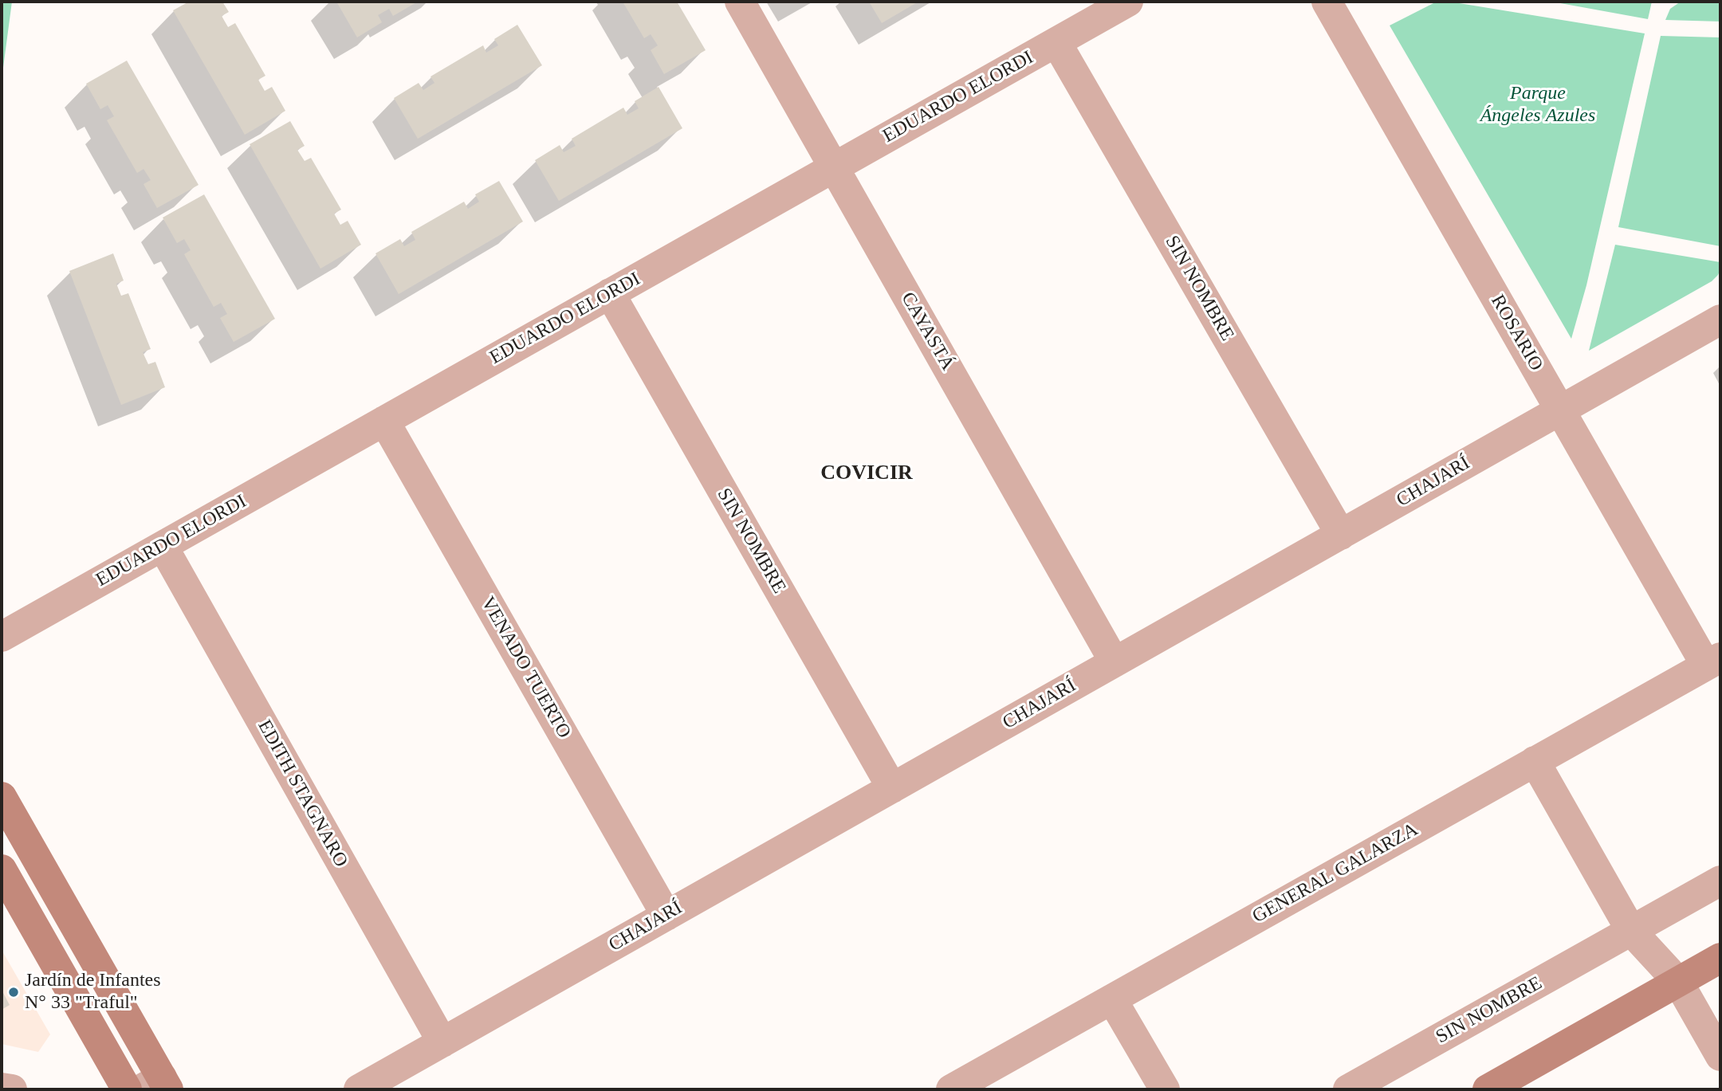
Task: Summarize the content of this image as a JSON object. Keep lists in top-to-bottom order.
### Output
{
  "streets": {
    "street": [
      "EDUARDO ELORDI",
      "SIN NOMBRE",
      "CAYASTÁ",
      "ROSARIO",
      "CHAJARÍ",
      "VENADO TUERTO",
      "EDITH STAGNARO",
      "GENERAL GALARZA"
    ]
  },
  "crossings": [
    ["EDUARDO ELORDI", "SIN NOMBRE"],
    ["EDUARDO ELORDI", "CAYASTÁ"],
    ["EDUARDO ELORDI", "VENADO TUERTO"],
    ["EDUARDO ELORDI", "EDITH STAGNARO"],
    ["SIN NOMBRE", "CHAJARÍ"],
    ["CAYASTÁ", "CHAJARÍ"],
    ["ROSARIO", "CHAJARÍ"],
    ["ROSARIO", "GENERAL GALARZA"],
    ["CHAJARÍ", "VENADO TUERTO"],
    ["CHAJARÍ", "EDITH STAGNARO"]
  ],
  "districts": ["COVICIR"],
  "parks": ["Parque Ángeles Azules"],
  "places": ["Jardín de Infantes N° 33 \"Traful\""]
}
